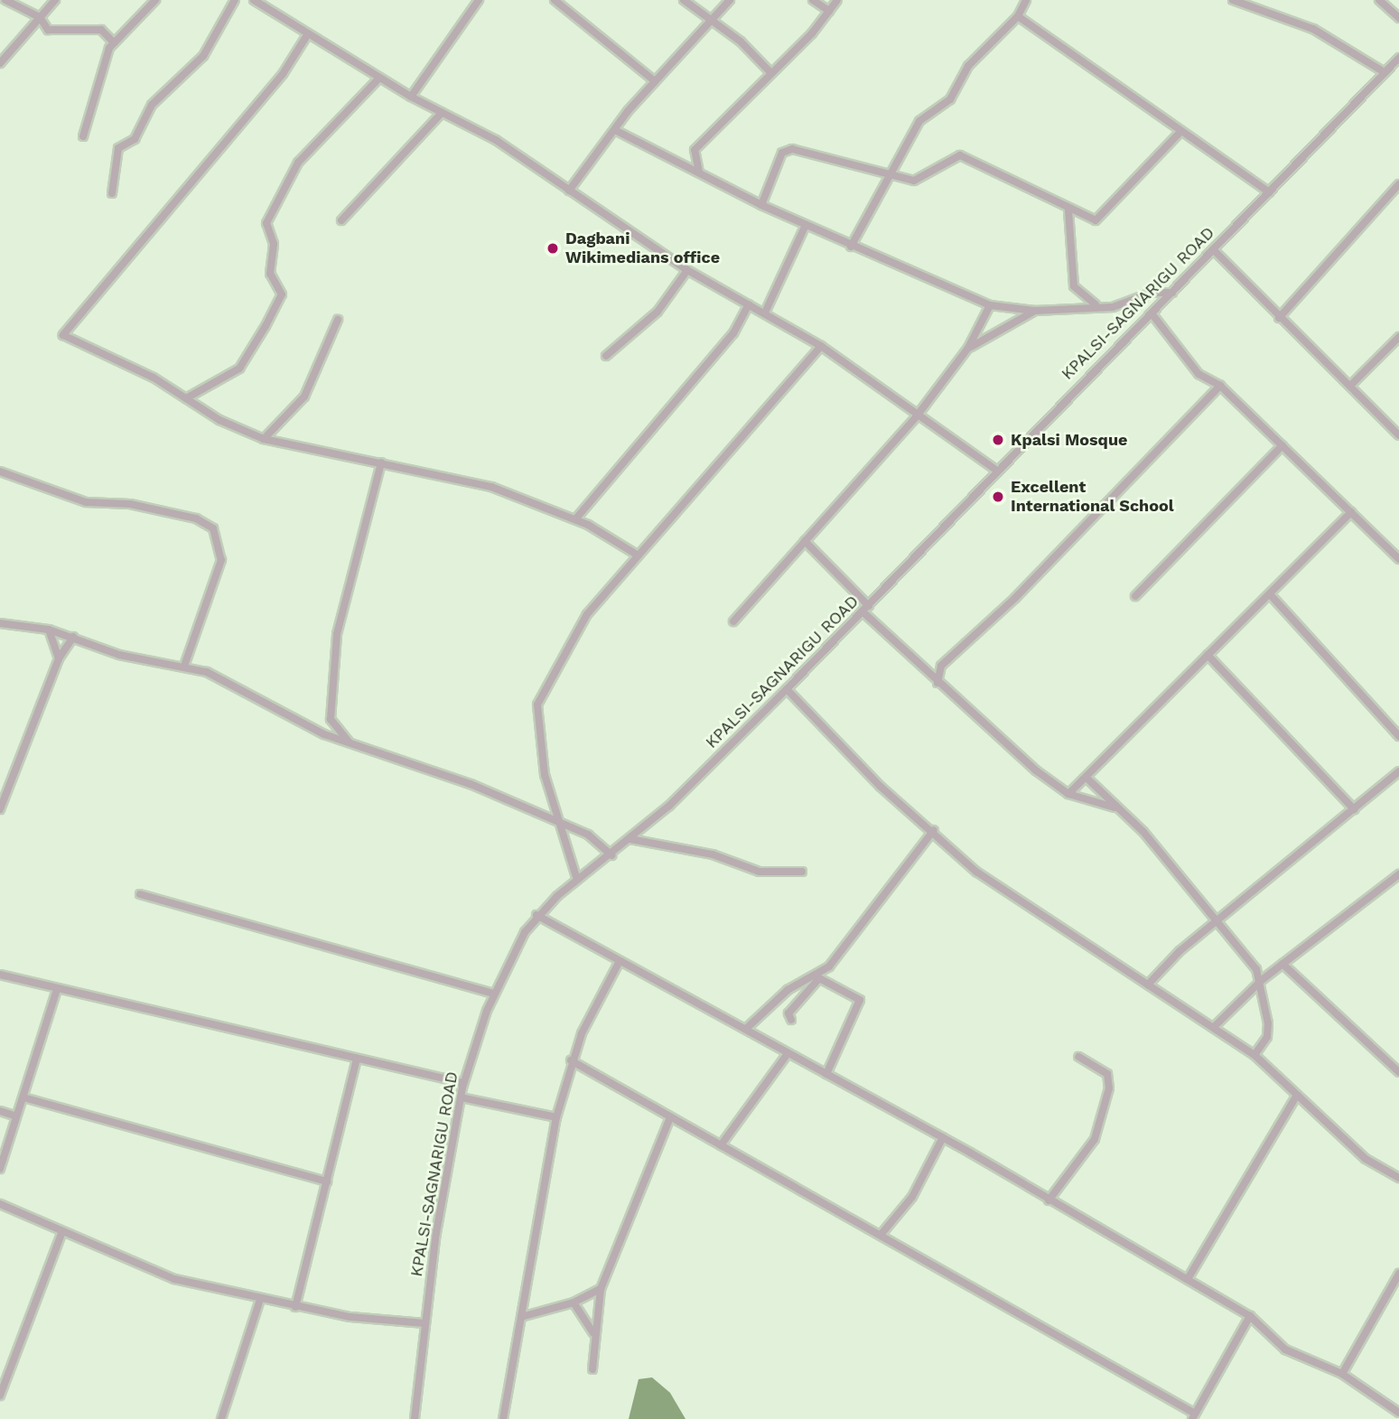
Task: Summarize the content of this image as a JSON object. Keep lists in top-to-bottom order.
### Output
{
  "streets": {
    "street": ["KPALSI-SAGNARIGU ROAD"]
  },
  "places": ["Dagbani Wikimedians office", "Kpalsi Mosque", "Excellent International School"]
}
